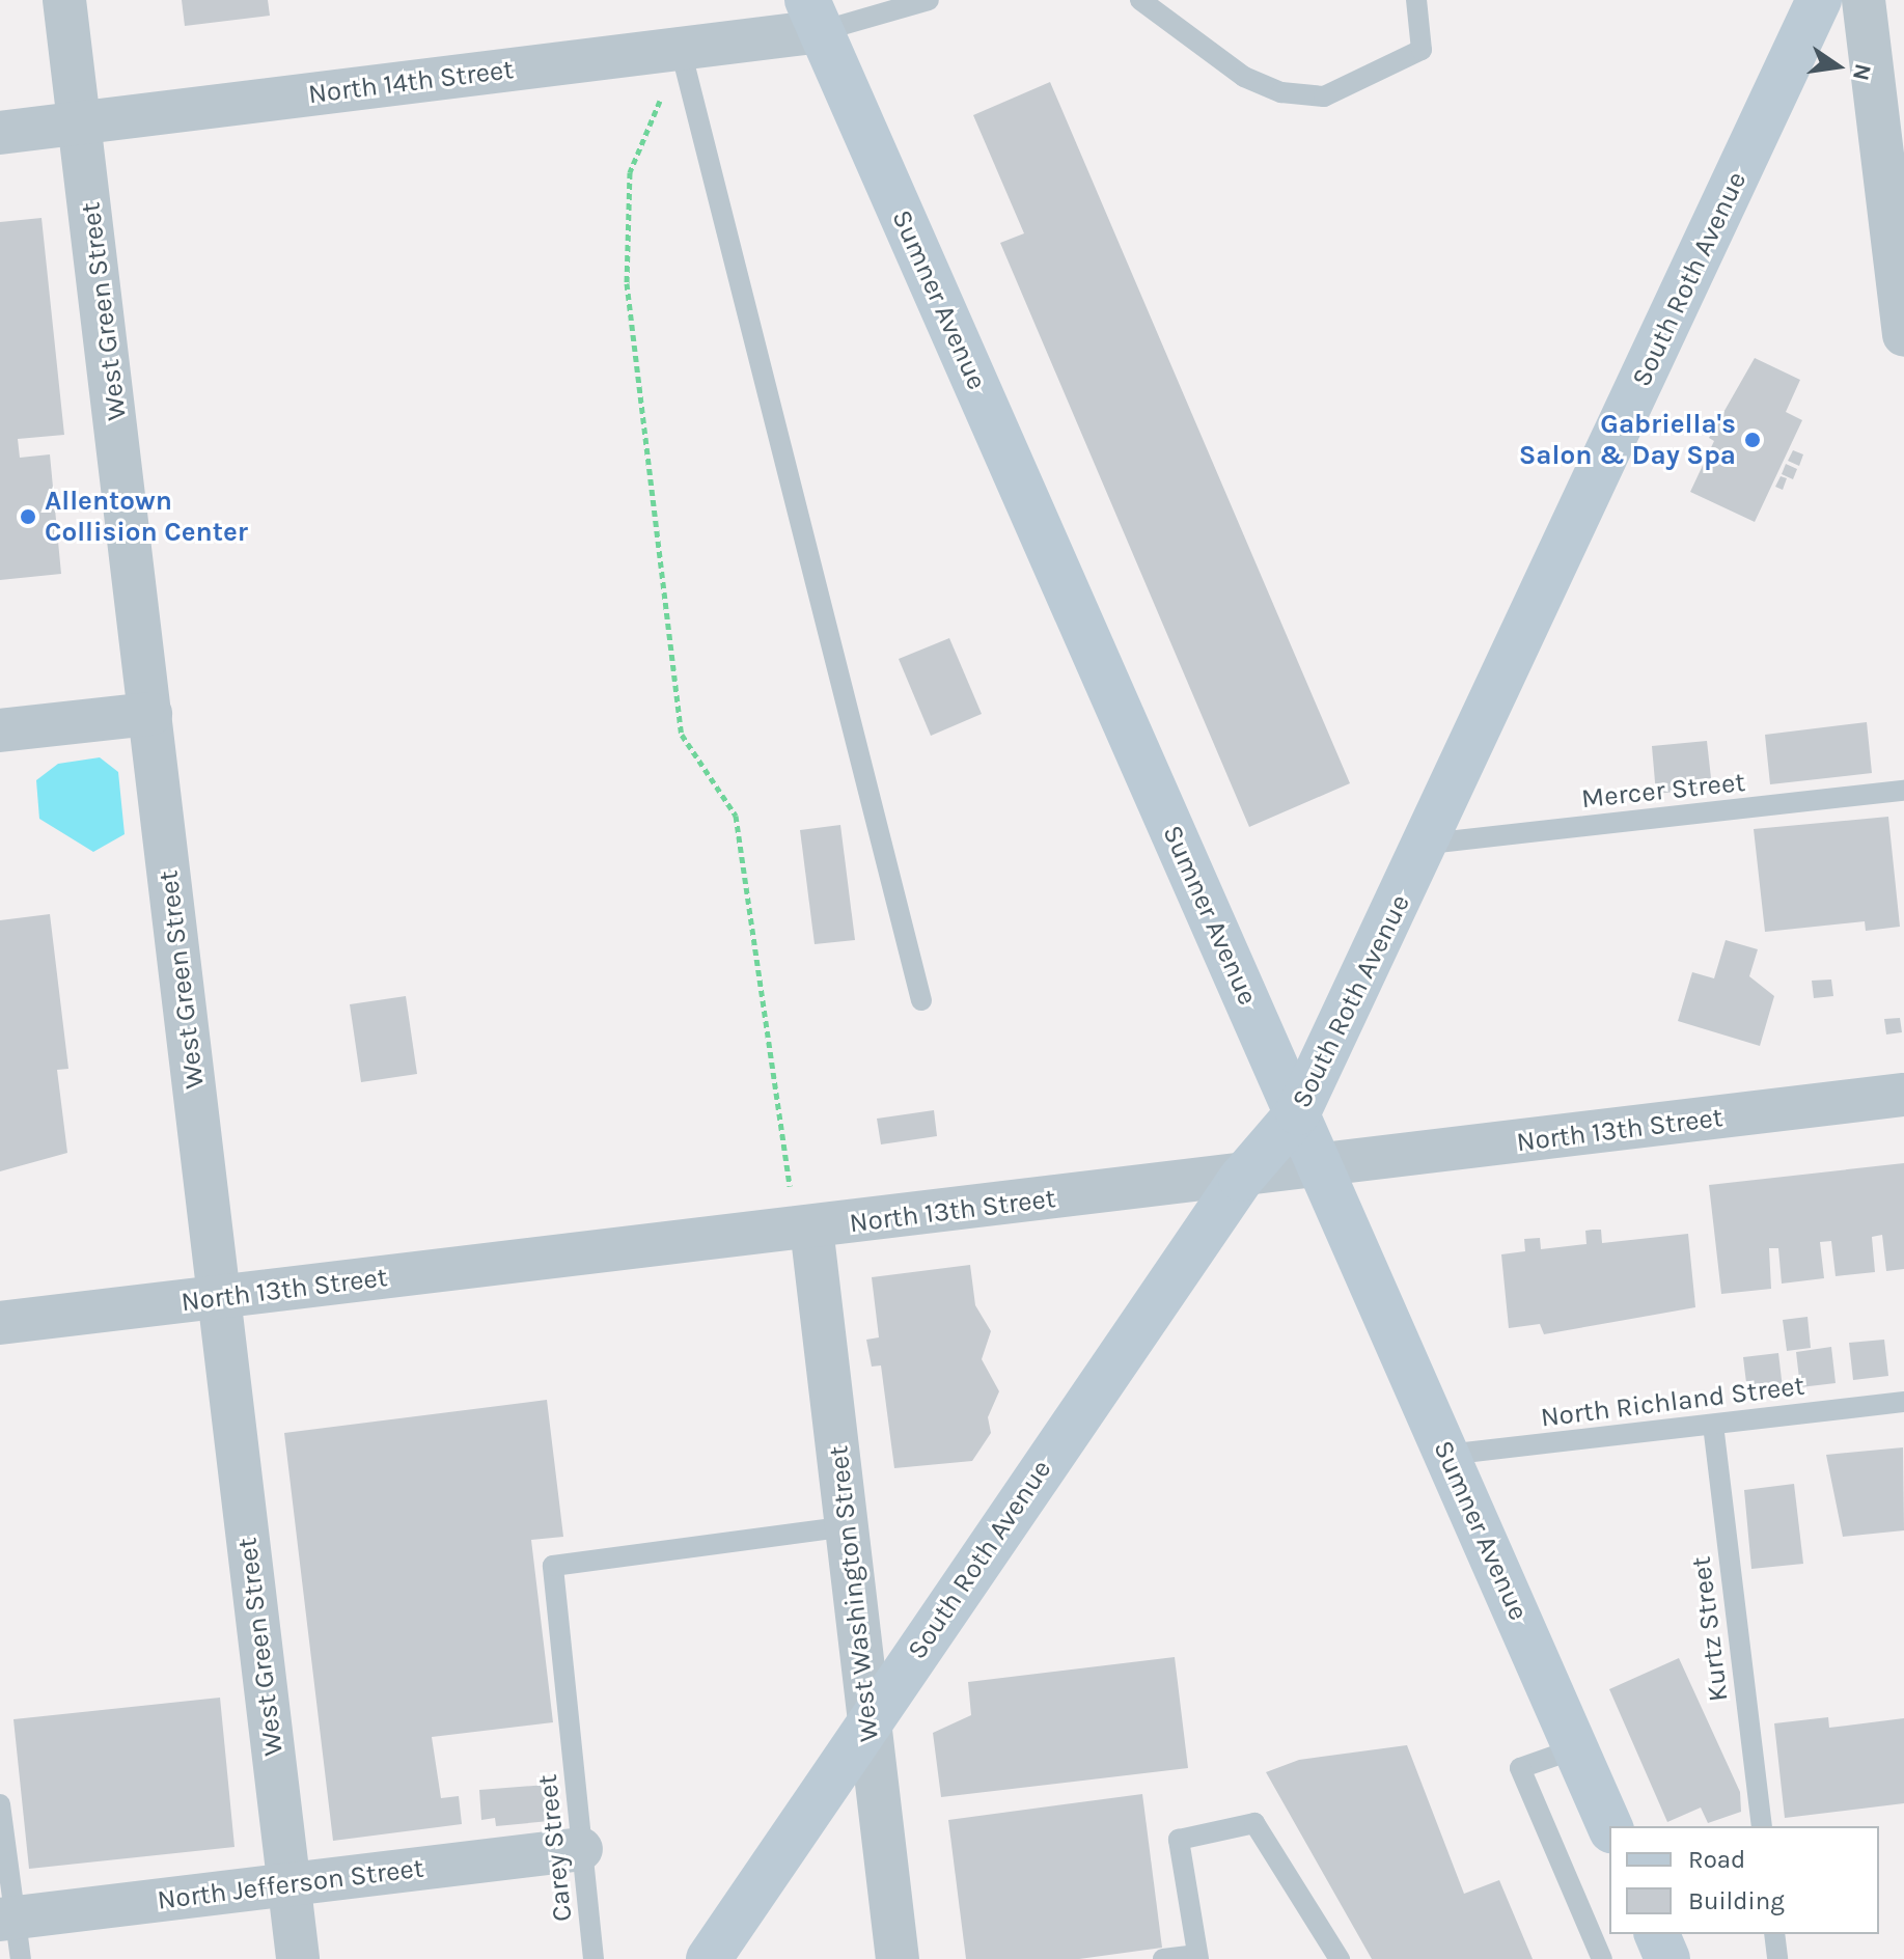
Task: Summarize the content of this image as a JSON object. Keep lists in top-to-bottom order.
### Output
{
  "streets": {
    "main road": ["South Roth Avenue", "Sumner Avenue"],
    "street": [
      "North 14th Street",
      "West Green Street",
      "North 13th Street",
      "West Washington Street",
      "North Jefferson Street"
    ],
    "lane": [
      "Mercer Street",
      "North Richland Street",
      "Kurtz Street",
      "Carey Street"
    ]
  },
  "crossings": [
    ["North 14th Street", "Sumner Avenue"],
    ["North 14th Street", "West Green Street"],
    ["South Roth Avenue", "Sumner Avenue"],
    ["South Roth Avenue", "Mercer Street"],
    ["South Roth Avenue", "North 13th Street"],
    ["South Roth Avenue", "West Washington Street"],
    ["Sumner Avenue", "North 13th Street"],
    ["Sumner Avenue", "North Richland Street"],
    ["West Green Street", "North 13th Street"],
    ["West Green Street", "North Jefferson Street"],
    ["North 13th Street", "West Washington Street"],
    ["North Richland Street", "Kurtz Street"],
    ["West Washington Street", "Carey Street"],
    ["Carey Street", "North Jefferson Street"]
  ],
  "places": ["Gabriella's Salon & Day Spa", "Allentown Collision Center"],
  "legend": ["Road", "Building"],
  "north": "right"
}
